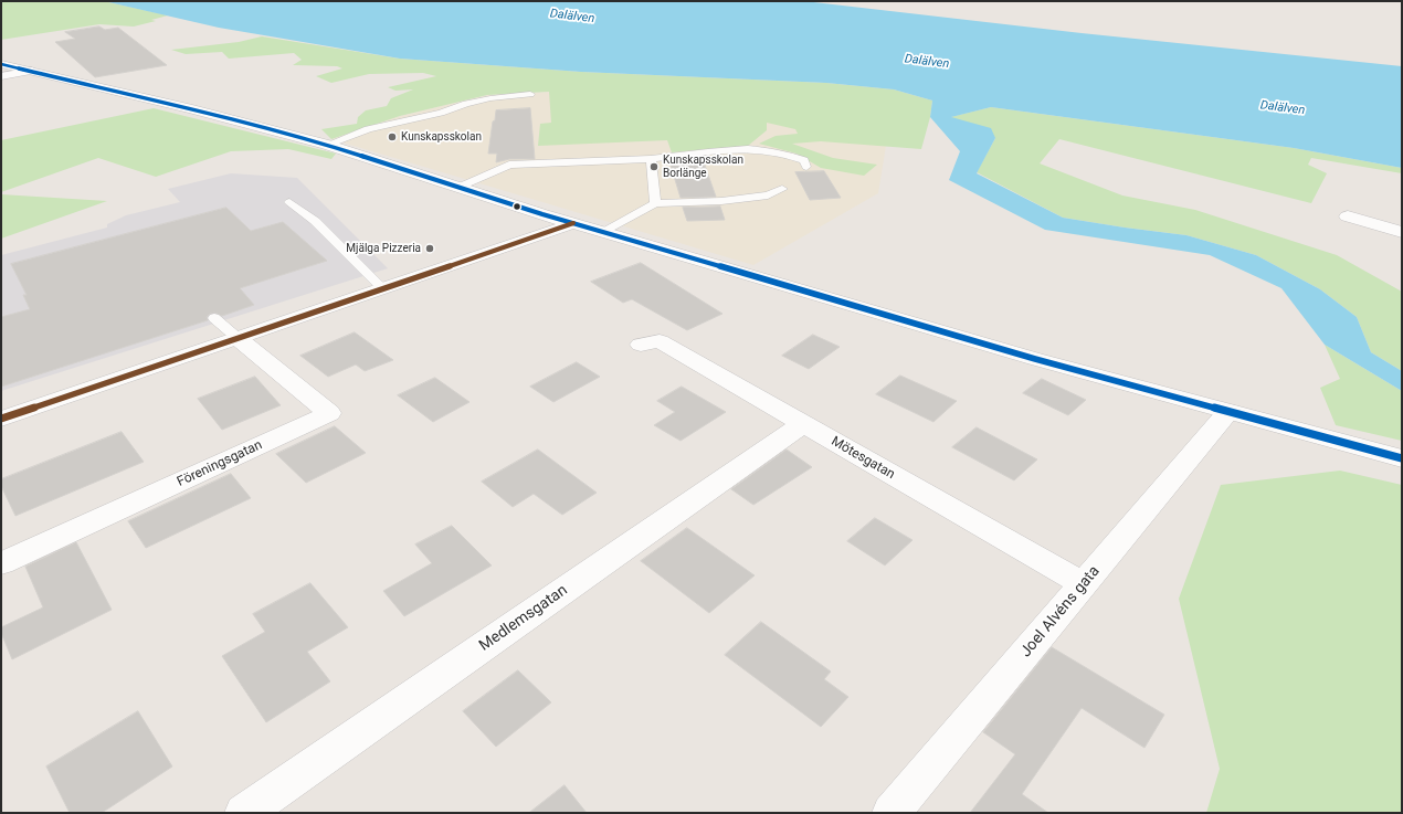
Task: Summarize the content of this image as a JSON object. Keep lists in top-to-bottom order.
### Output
{
  "streets": {
    "street": [
      "Mötesgatan",
      "Föreningsgatan",
      "Joel Alvéns gata",
      "Medlemsgatan"
    ]
  },
  "crossings": [
    ["Mötesgatan", "Joel Alvéns gata"],
    ["Mötesgatan", "Medlemsgatan"]
  ],
  "water": ["Dalälven"],
  "places": ["Kunskapsskolan", "Kunskapsskolan Borlänge", "Mjälga Pizzeria"]
}
